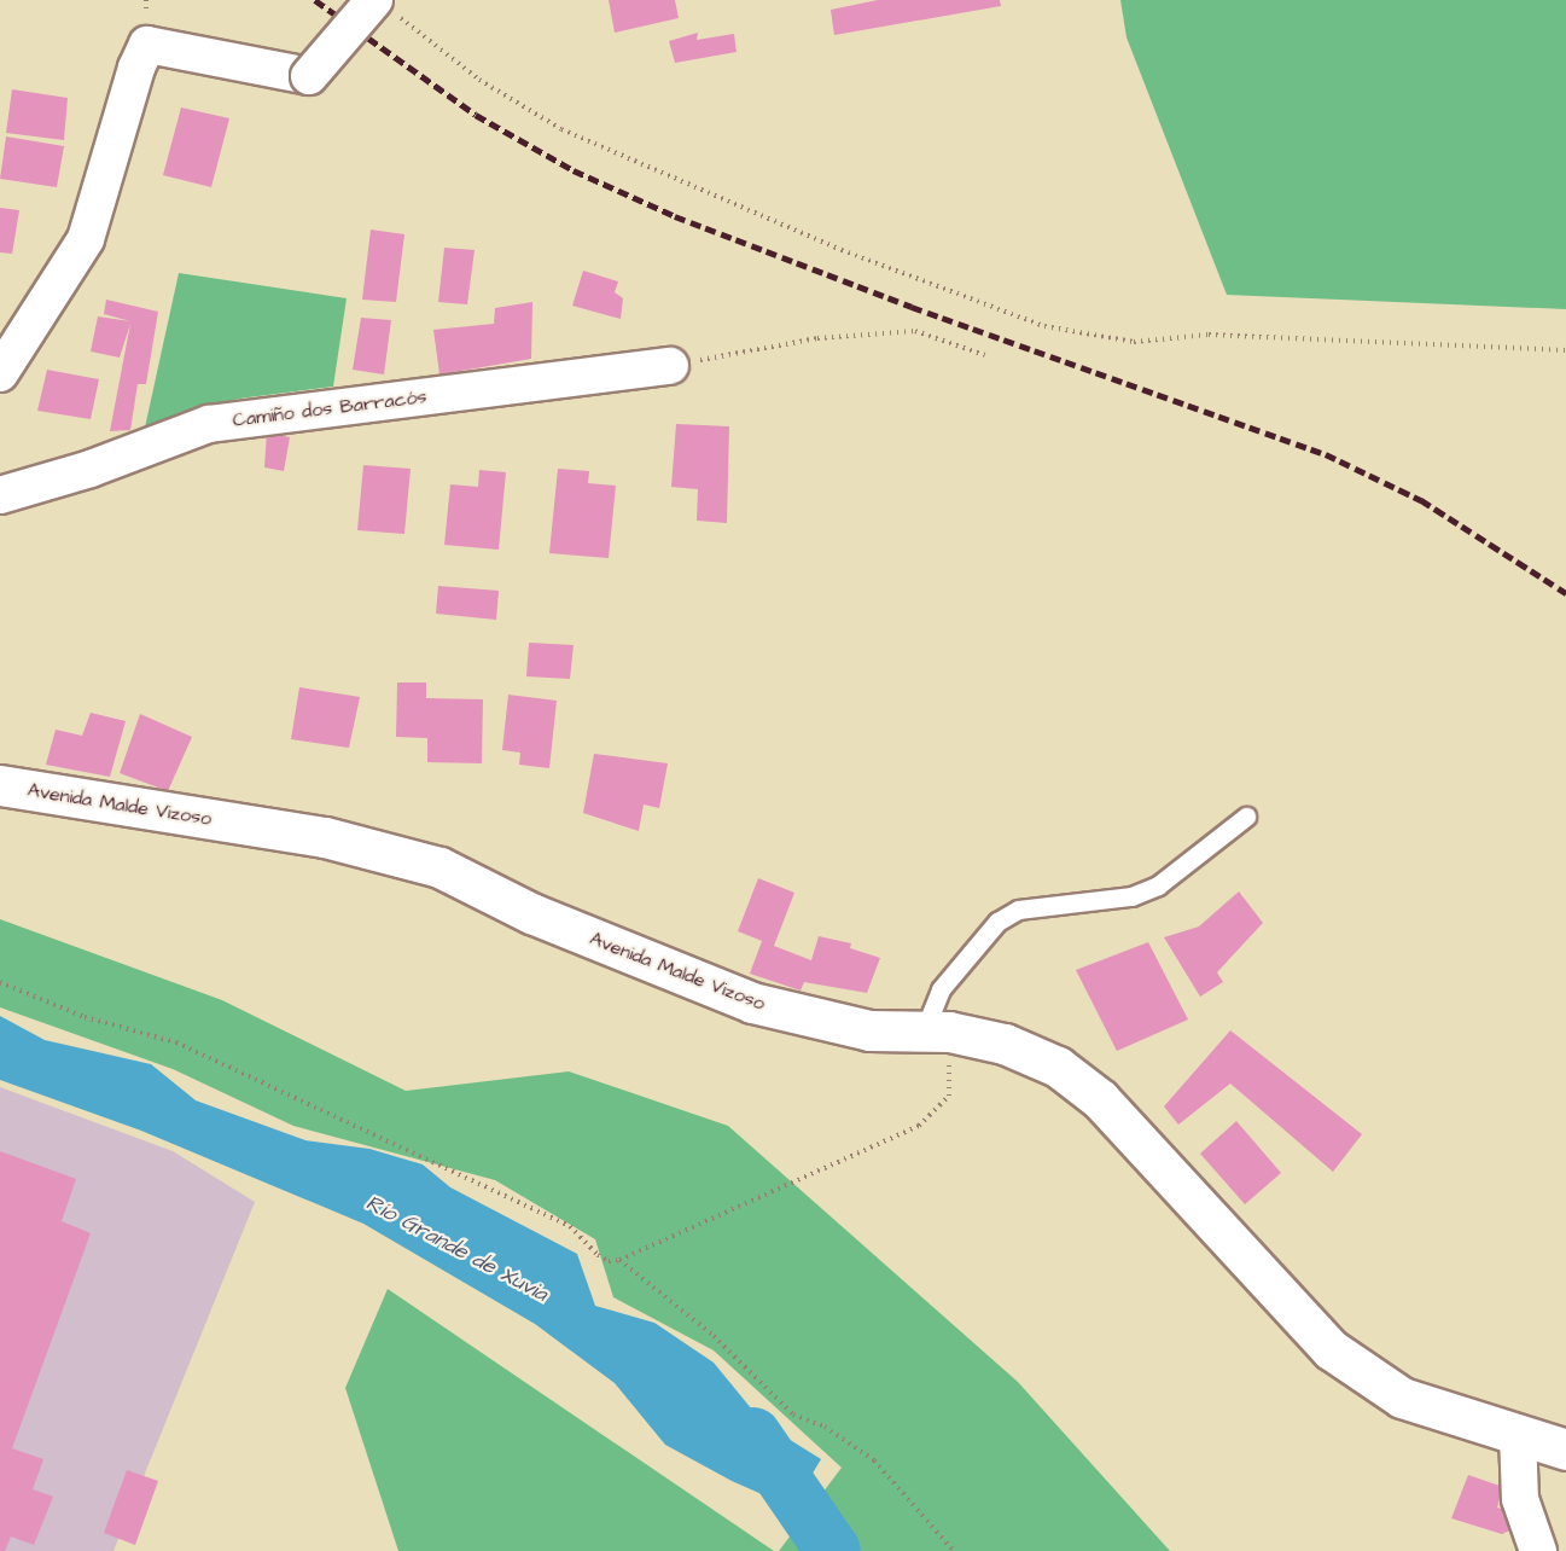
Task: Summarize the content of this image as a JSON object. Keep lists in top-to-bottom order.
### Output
{
  "streets": {
    "street": ["Camiño dos Barracós", "Avenida Malde Vizoso"]
  },
  "water": ["Río Grande de Xuvia"]
}
